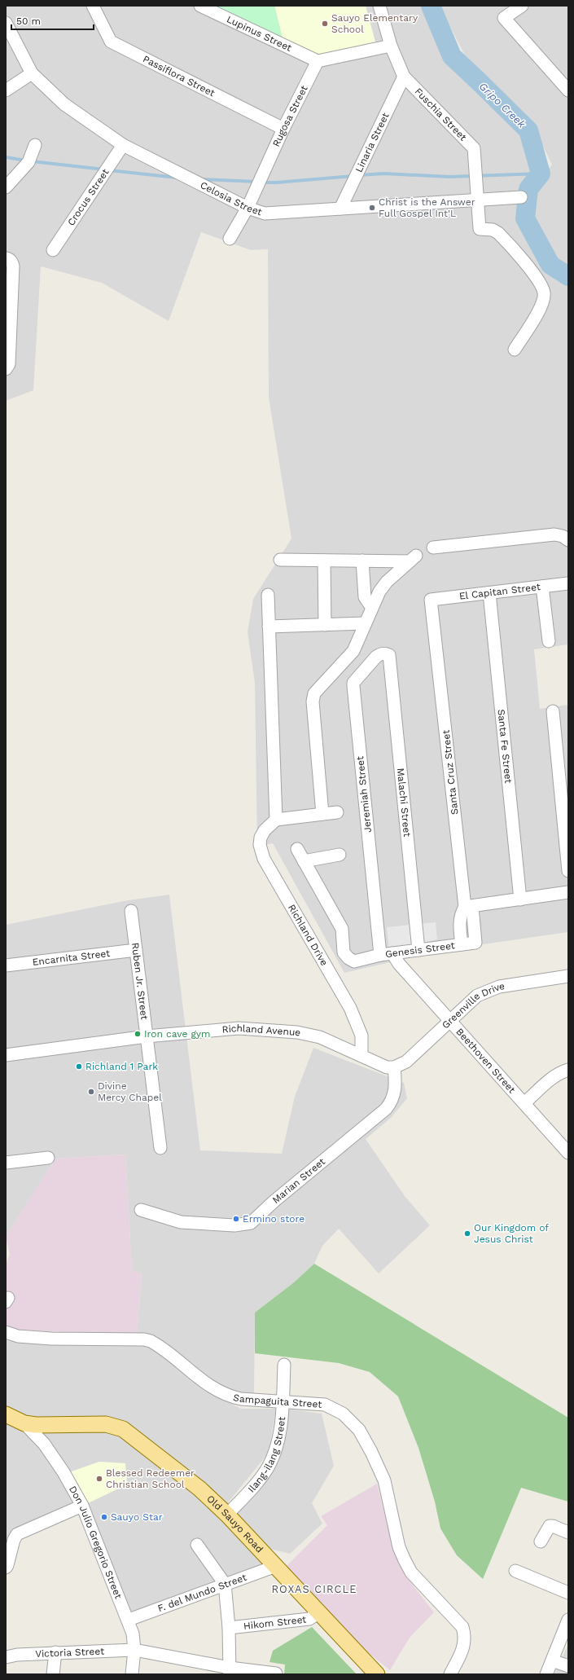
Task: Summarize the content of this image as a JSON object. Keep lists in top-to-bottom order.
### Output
{
  "streets": {
    "main road": ["Old Sauyo Road"],
    "street": [
      "Lupinus Street",
      "Passiflora Street",
      "Fuschia Street",
      "Rugosa Street",
      "Linaria Street",
      "Crocus Street",
      "Celosia Street",
      "El Capitan Street",
      "Santa Fe Street",
      "Santa Cruz Street",
      "Jeremiah Street",
      "Malachi Street",
      "Richland Drive",
      "Genesis Street",
      "Encarnita Street",
      "Ruben Jr. Street",
      "Greenville Drive",
      "Richland Avenue",
      "Beethoven Street",
      "Marian Street",
      "Sampaguita Street",
      "Ilang-ilang Street",
      "Don Julio Gregorio Street",
      "F. del Mundo Street",
      "Hikom Street",
      "Victoria Street"
    ]
  },
  "crossings": [
    ["Lupinus Street", "Rugosa Street"],
    ["Passiflora Street", "Rugosa Street"],
    ["Fuschia Street", "Linaria Street"],
    ["Fuschia Street", "Celosia Street"],
    ["Rugosa Street", "Celosia Street"],
    ["Linaria Street", "Celosia Street"],
    ["Crocus Street", "Celosia Street"],
    ["El Capitan Street", "Santa Fe Street"],
    ["El Capitan Street", "Santa Cruz Street"],
    ["Santa Cruz Street", "Genesis Street"],
    ["Jeremiah Street", "Malachi Street"],
    ["Jeremiah Street", "Genesis Street"],
    ["Malachi Street", "Genesis Street"],
    ["Richland Drive", "Richland Avenue"],
    ["Genesis Street", "Beethoven Street"],
    ["Encarnita Street", "Ruben Jr. Street"],
    ["Ruben Jr. Street", "Richland Avenue"],
    ["Greenville Drive", "Richland Avenue"],
    ["Greenville Drive", "Beethoven Street"],
    ["Greenville Drive", "Marian Street"],
    ["Richland Avenue", "Marian Street"],
    ["Sampaguita Street", "Ilang-ilang Street"],
    ["Ilang-ilang Street", "Old Sauyo Road"],
    ["Old Sauyo Road", "Don Julio Gregorio Street"],
    ["Old Sauyo Road", "F. del Mundo Street"],
    ["Old Sauyo Road", "Hikom Street"],
    ["Don Julio Gregorio Street", "F. del Mundo Street"],
    ["Don Julio Gregorio Street", "Victoria Street"]
  ],
  "districts": ["ROXAS CIRCLE"],
  "water": ["Gripo Creek"],
  "places": [
    "Sauyo Elementary School",
    "Christ is the Answer Full Gospel Int'L",
    "Iron cave gym",
    "Richland 1 Park",
    "Divine Mercy Chapel",
    "Ermino store",
    "Our Kingdom of Jesus Christ",
    "Blessed Redeemer Christian School",
    "Sauyo Star"
  ],
  "scale_bar": "50 m"
}
